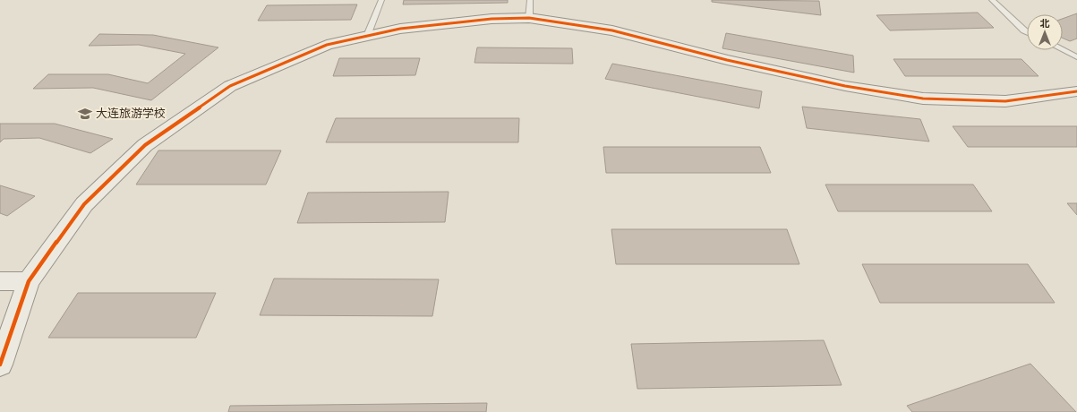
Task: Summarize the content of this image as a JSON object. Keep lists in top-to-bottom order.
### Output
{
  "places": {
    "school or university": ["大连旅游学校"]
  },
  "north": "top"
}
